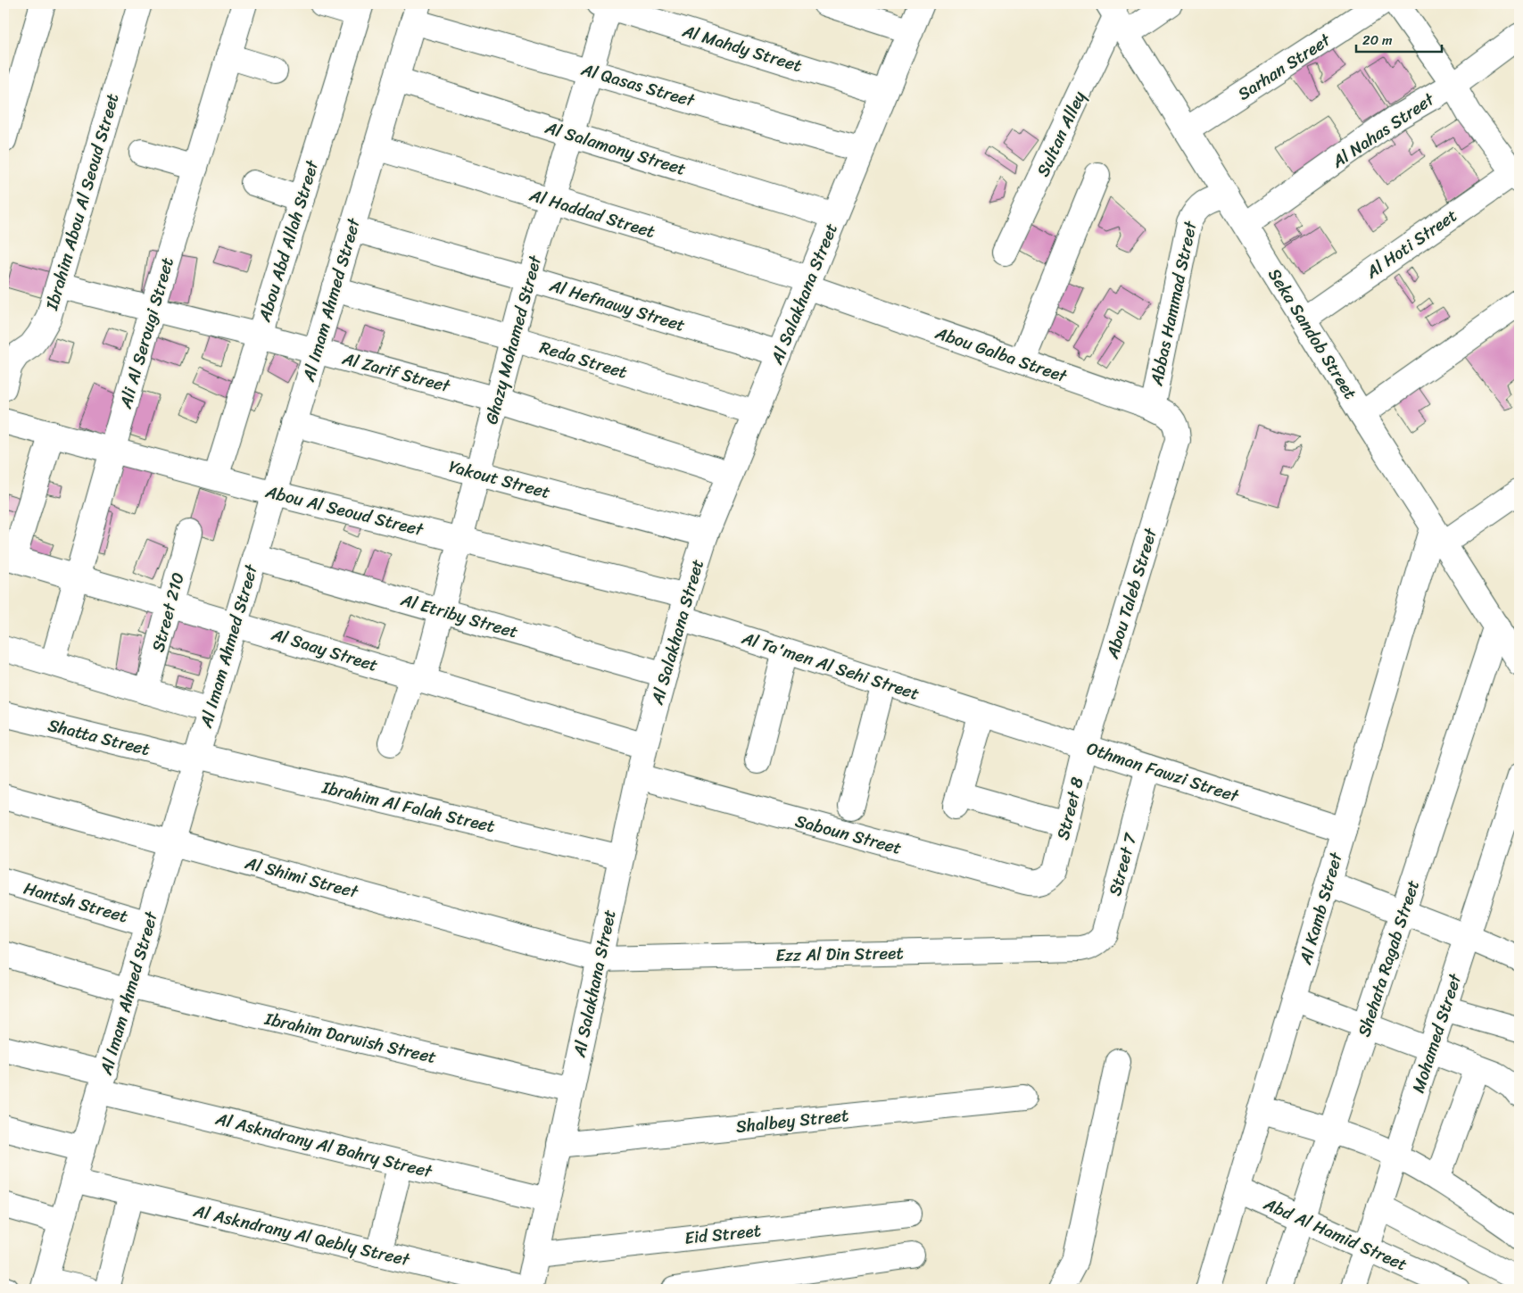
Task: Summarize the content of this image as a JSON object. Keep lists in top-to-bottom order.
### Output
{
  "streets": {
    "street": [
      "Al Mahdy Street",
      "Sarhan Street",
      "Al Qasas Street",
      "Al Nahas Street",
      "Sultan Alley",
      "Al Salamony Street",
      "Ibrahim Abou Al Seoud Street",
      "Al Haddad Street",
      "Abou Abd Allah Street",
      "Al Hoti Street",
      "Al Salakhana Street",
      "Al Imam Ahmed Street",
      "Abbas Hammad Street",
      "Al Hefnawy Street",
      "Ali Al Serougi Street",
      "Seka Sandob Street",
      "Ghazy Mohamed Street",
      "Abou Galba Street",
      "Reda Street",
      "Al Zarif Street",
      "Yakout Street",
      "Abou Al Seoud Street",
      "Abou Taleb Street",
      "Street 210",
      "Al Etriby Street",
      "Al Saay Street",
      "Al Ta'men Al Sehi Street",
      "Shatta Street",
      "Othman Fawzi Street",
      "Ibrahim Al Falah Street",
      "Street 8",
      "Saboun Street",
      "Street 7",
      "Al Shimi Street",
      "Hantsh Street",
      "Al Kamb Street",
      "Ezz Al Din Street",
      "Shehata Ragab Street",
      "Mohamed Street",
      "Ibrahim Darwish Street",
      "Shalbey Street",
      "Al Askndrany Al Bahry Street",
      "Eid Street",
      "Abd Al Hamid Street",
      "Al Askndrany Al Qebly Street"
    ]
  },
  "crossings": [
    ["Al Mahdy Street", "Al Salakhana Street"],
    ["Al Mahdy Street", "Ghazy Mohamed Street"],
    ["Sarhan Street", "Seka Sandob Street"],
    ["Al Qasas Street", "Al Salakhana Street"],
    ["Al Qasas Street", "Al Imam Ahmed Street"],
    ["Al Qasas Street", "Ghazy Mohamed Street"],
    ["Al Nahas Street", "Seka Sandob Street"],
    ["Sultan Alley", "Seka Sandob Street"],
    ["Al Salamony Street", "Al Salakhana Street"],
    ["Al Salamony Street", "Al Imam Ahmed Street"],
    ["Al Salamony Street", "Ghazy Mohamed Street"],
    ["Ibrahim Abou Al Seoud Street", "Al Zarif Street"],
    ["Al Haddad Street", "Al Salakhana Street"],
    ["Al Haddad Street", "Al Imam Ahmed Street"],
    ["Al Haddad Street", "Ghazy Mohamed Street"],
    ["Al Haddad Street", "Abou Galba Street"],
    ["Abou Abd Allah Street", "Al Zarif Street"],
    ["Abou Abd Allah Street", "Abou Al Seoud Street"],
    ["Al Hoti Street", "Seka Sandob Street"],
    ["Al Salakhana Street", "Al Hefnawy Street"],
    ["Al Salakhana Street", "Abou Galba Street"],
    ["Al Salakhana Street", "Reda Street"],
    ["Al Salakhana Street", "Al Zarif Street"],
    ["Al Salakhana Street", "Yakout Street"],
    ["Al Salakhana Street", "Abou Al Seoud Street"],
    ["Al Salakhana Street", "Al Etriby Street"],
    ["Al Salakhana Street", "Al Saay Street"],
    ["Al Salakhana Street", "Al Ta'men Al Sehi Street"],
    ["Al Salakhana Street", "Ibrahim Al Falah Street"],
    ["Al Salakhana Street", "Saboun Street"],
    ["Al Salakhana Street", "Al Shimi Street"],
    ["Al Salakhana Street", "Ezz Al Din Street"],
    ["Al Salakhana Street", "Ibrahim Darwish Street"],
    ["Al Salakhana Street", "Shalbey Street"],
    ["Al Salakhana Street", "Al Askndrany Al Bahry Street"],
    ["Al Salakhana Street", "Eid Street"],
    ["Al Salakhana Street", "Al Askndrany Al Qebly Street"],
    ["Al Imam Ahmed Street", "Al Hefnawy Street"],
    ["Al Imam Ahmed Street", "Reda Street"],
    ["Al Imam Ahmed Street", "Al Zarif Street"],
    ["Al Imam Ahmed Street", "Yakout Street"],
    ["Al Imam Ahmed Street", "Abou Al Seoud Street"],
    ["Al Imam Ahmed Street", "Al Etriby Street"],
    ["Al Imam Ahmed Street", "Al Saay Street"],
    ["Al Imam Ahmed Street", "Shatta Street"],
    ["Al Imam Ahmed Street", "Ibrahim Al Falah Street"],
    ["Al Imam Ahmed Street", "Al Shimi Street"],
    ["Al Imam Ahmed Street", "Hantsh Street"],
    ["Al Imam Ahmed Street", "Ibrahim Darwish Street"],
    ["Al Imam Ahmed Street", "Al Askndrany Al Bahry Street"],
    ["Al Imam Ahmed Street", "Al Askndrany Al Qebly Street"],
    ["Abbas Hammad Street", "Seka Sandob Street"],
    ["Abbas Hammad Street", "Abou Galba Street"],
    ["Al Hefnawy Street", "Ghazy Mohamed Street"],
    ["Ali Al Serougi Street", "Al Zarif Street"],
    ["Ali Al Serougi Street", "Abou Al Seoud Street"],
    ["Ali Al Serougi Street", "Al Saay Street"],
    ["Seka Sandob Street", "Al Kamb Street"],
    ["Seka Sandob Street", "Shehata Ragab Street"],
    ["Ghazy Mohamed Street", "Reda Street"],
    ["Ghazy Mohamed Street", "Al Zarif Street"],
    ["Ghazy Mohamed Street", "Yakout Street"],
    ["Ghazy Mohamed Street", "Abou Al Seoud Street"],
    ["Ghazy Mohamed Street", "Al Etriby Street"],
    ["Ghazy Mohamed Street", "Al Saay Street"],
    ["Abou Galba Street", "Abou Taleb Street"],
    ["Abou Al Seoud Street", "Al Ta'men Al Sehi Street"],
    ["Abou Taleb Street", "Othman Fawzi Street"],
    ["Abou Taleb Street", "Street 8"],
    ["Street 210", "Al Saay Street"],
    ["Al Ta'men Al Sehi Street", "Othman Fawzi Street"],
    ["Shatta Street", "Ibrahim Al Falah Street"],
    ["Othman Fawzi Street", "Street 8"],
    ["Othman Fawzi Street", "Street 7"],
    ["Othman Fawzi Street", "Al Kamb Street"],
    ["Street 8", "Saboun Street"],
    ["Street 7", "Ezz Al Din Street"],
    ["Al Shimi Street", "Ezz Al Din Street"],
    ["Al Kamb Street", "Abd Al Hamid Street"],
    ["Shehata Ragab Street", "Abd Al Hamid Street"],
    ["Mohamed Street", "Abd Al Hamid Street"]
  ],
  "scale_bar": "20 m"
}
